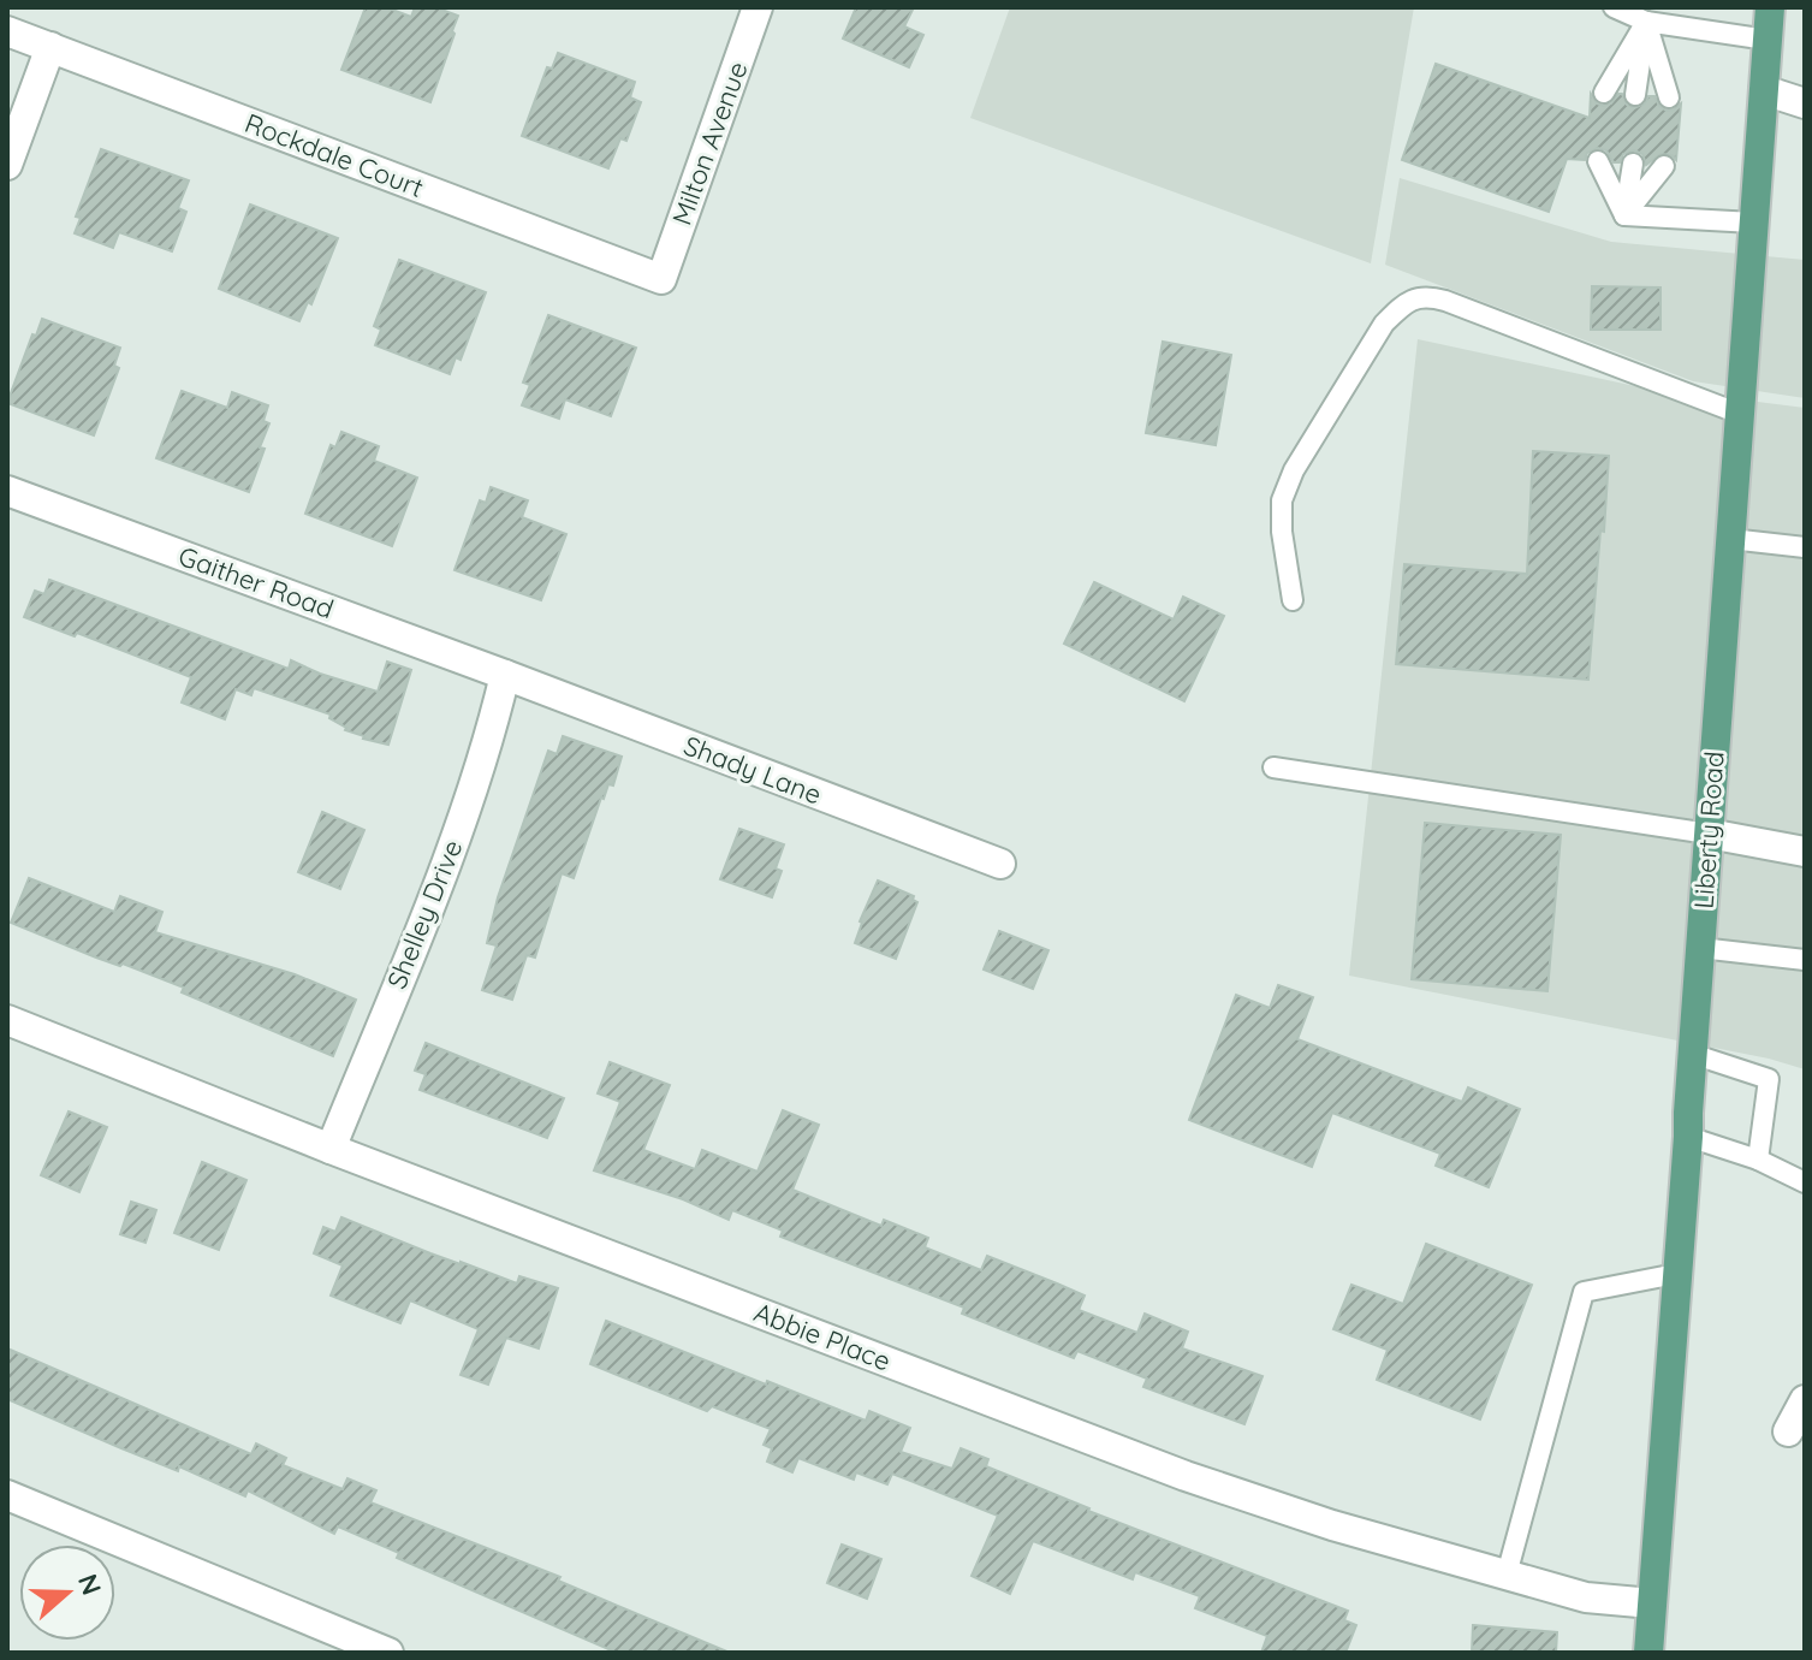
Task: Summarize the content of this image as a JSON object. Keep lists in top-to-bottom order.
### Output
{
  "streets": {
    "main road": ["Liberty Road"],
    "street": [
      "Milton Avenue",
      "Rockdale Court",
      "Gaither Road",
      "Shady Lane",
      "Shelley Drive",
      "Abbie Place"
    ]
  },
  "crossings": [
    ["Milton Avenue", "Rockdale Court"],
    ["Gaither Road", "Shady Lane"],
    ["Gaither Road", "Shelley Drive"],
    ["Shady Lane", "Shelley Drive"],
    ["Liberty Road", "Abbie Place"],
    ["Shelley Drive", "Abbie Place"]
  ],
  "north": "right"
}
